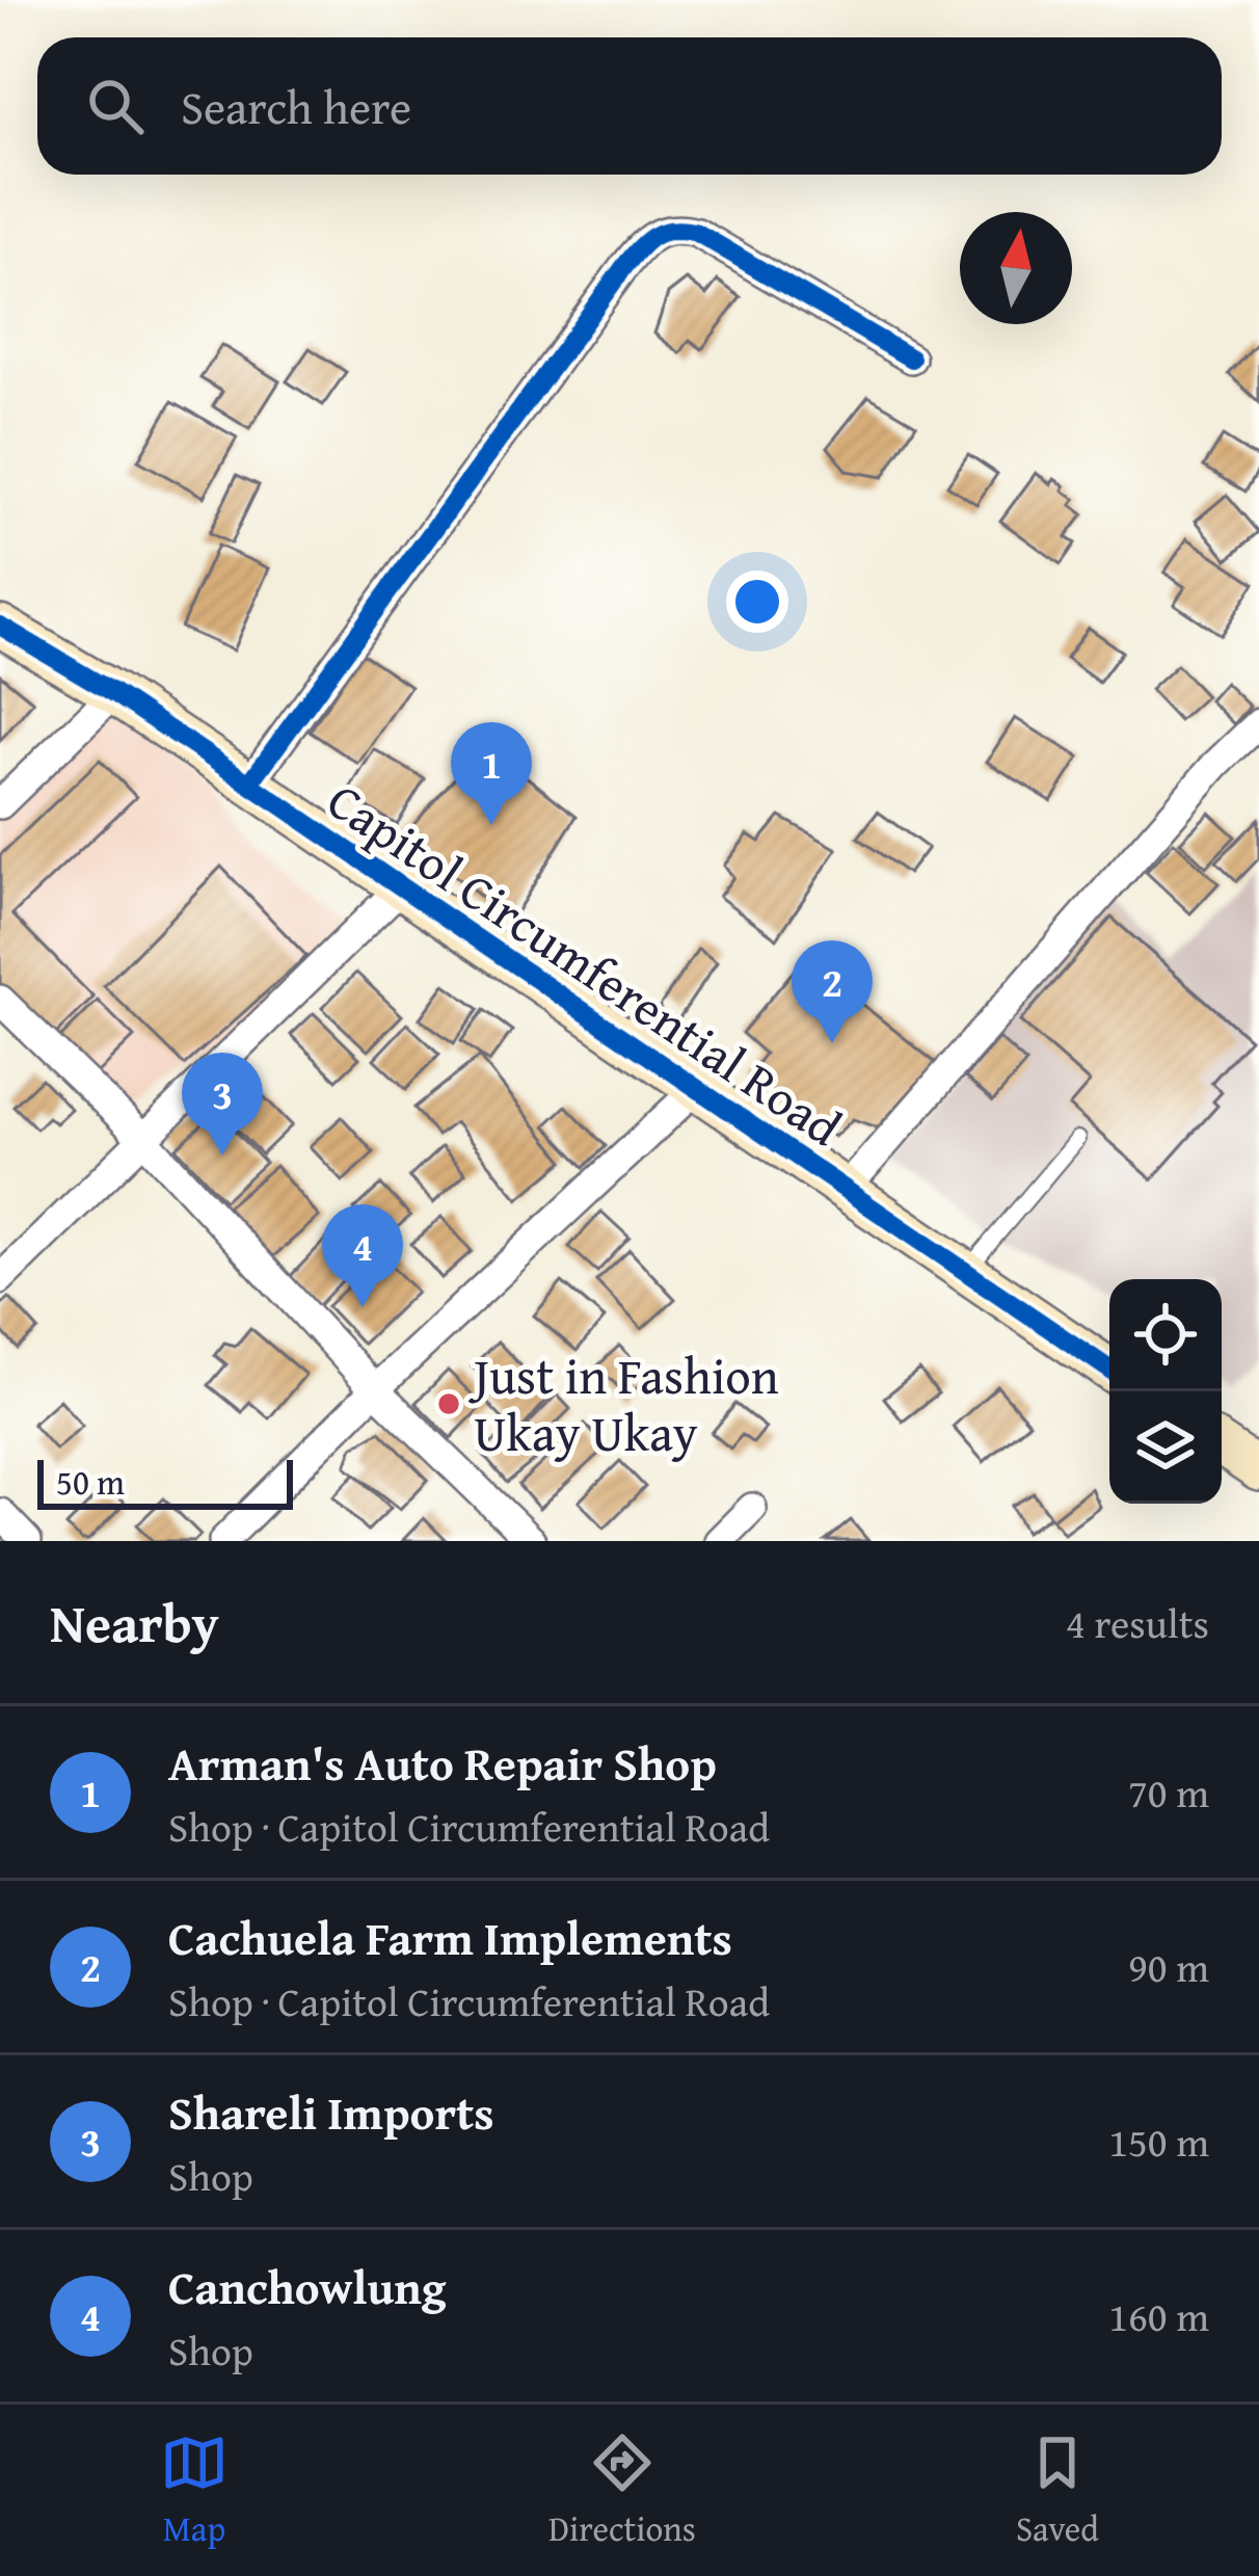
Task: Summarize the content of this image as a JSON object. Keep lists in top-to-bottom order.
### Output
{
  "streets": {
    "main road": ["Capitol Circumferential Road"]
  },
  "places": ["Just in Fashion Ukay Ukay"],
  "scale_bar": "50 m",
  "north": "top",
  "page": {
    "search": "Search here",
    "pins": [
      "1",
      "2",
      "3",
      "4"
    ],
    "scale": "50 m",
    "heading": ["Nearby", "4 results"],
    "list": [
      {
        "mark": "1",
        "name": "Arman's Auto Repair Shop",
        "note": "Shop · Capitol Circumferential Road",
        "value": "70 m"
      },
      {
        "mark": "2",
        "name": "Cachuela Farm Implements",
        "note": "Shop · Capitol Circumferential Road",
        "value": "90 m"
      },
      {
        "mark": "3",
        "name": "Shareli Imports",
        "note": "Shop",
        "value": "150 m"
      },
      {
        "mark": "4",
        "name": "Canchowlung",
        "note": "Shop",
        "value": "160 m"
      }
    ],
    "nav": ["Map", "Directions", "Saved"]
  }
}
